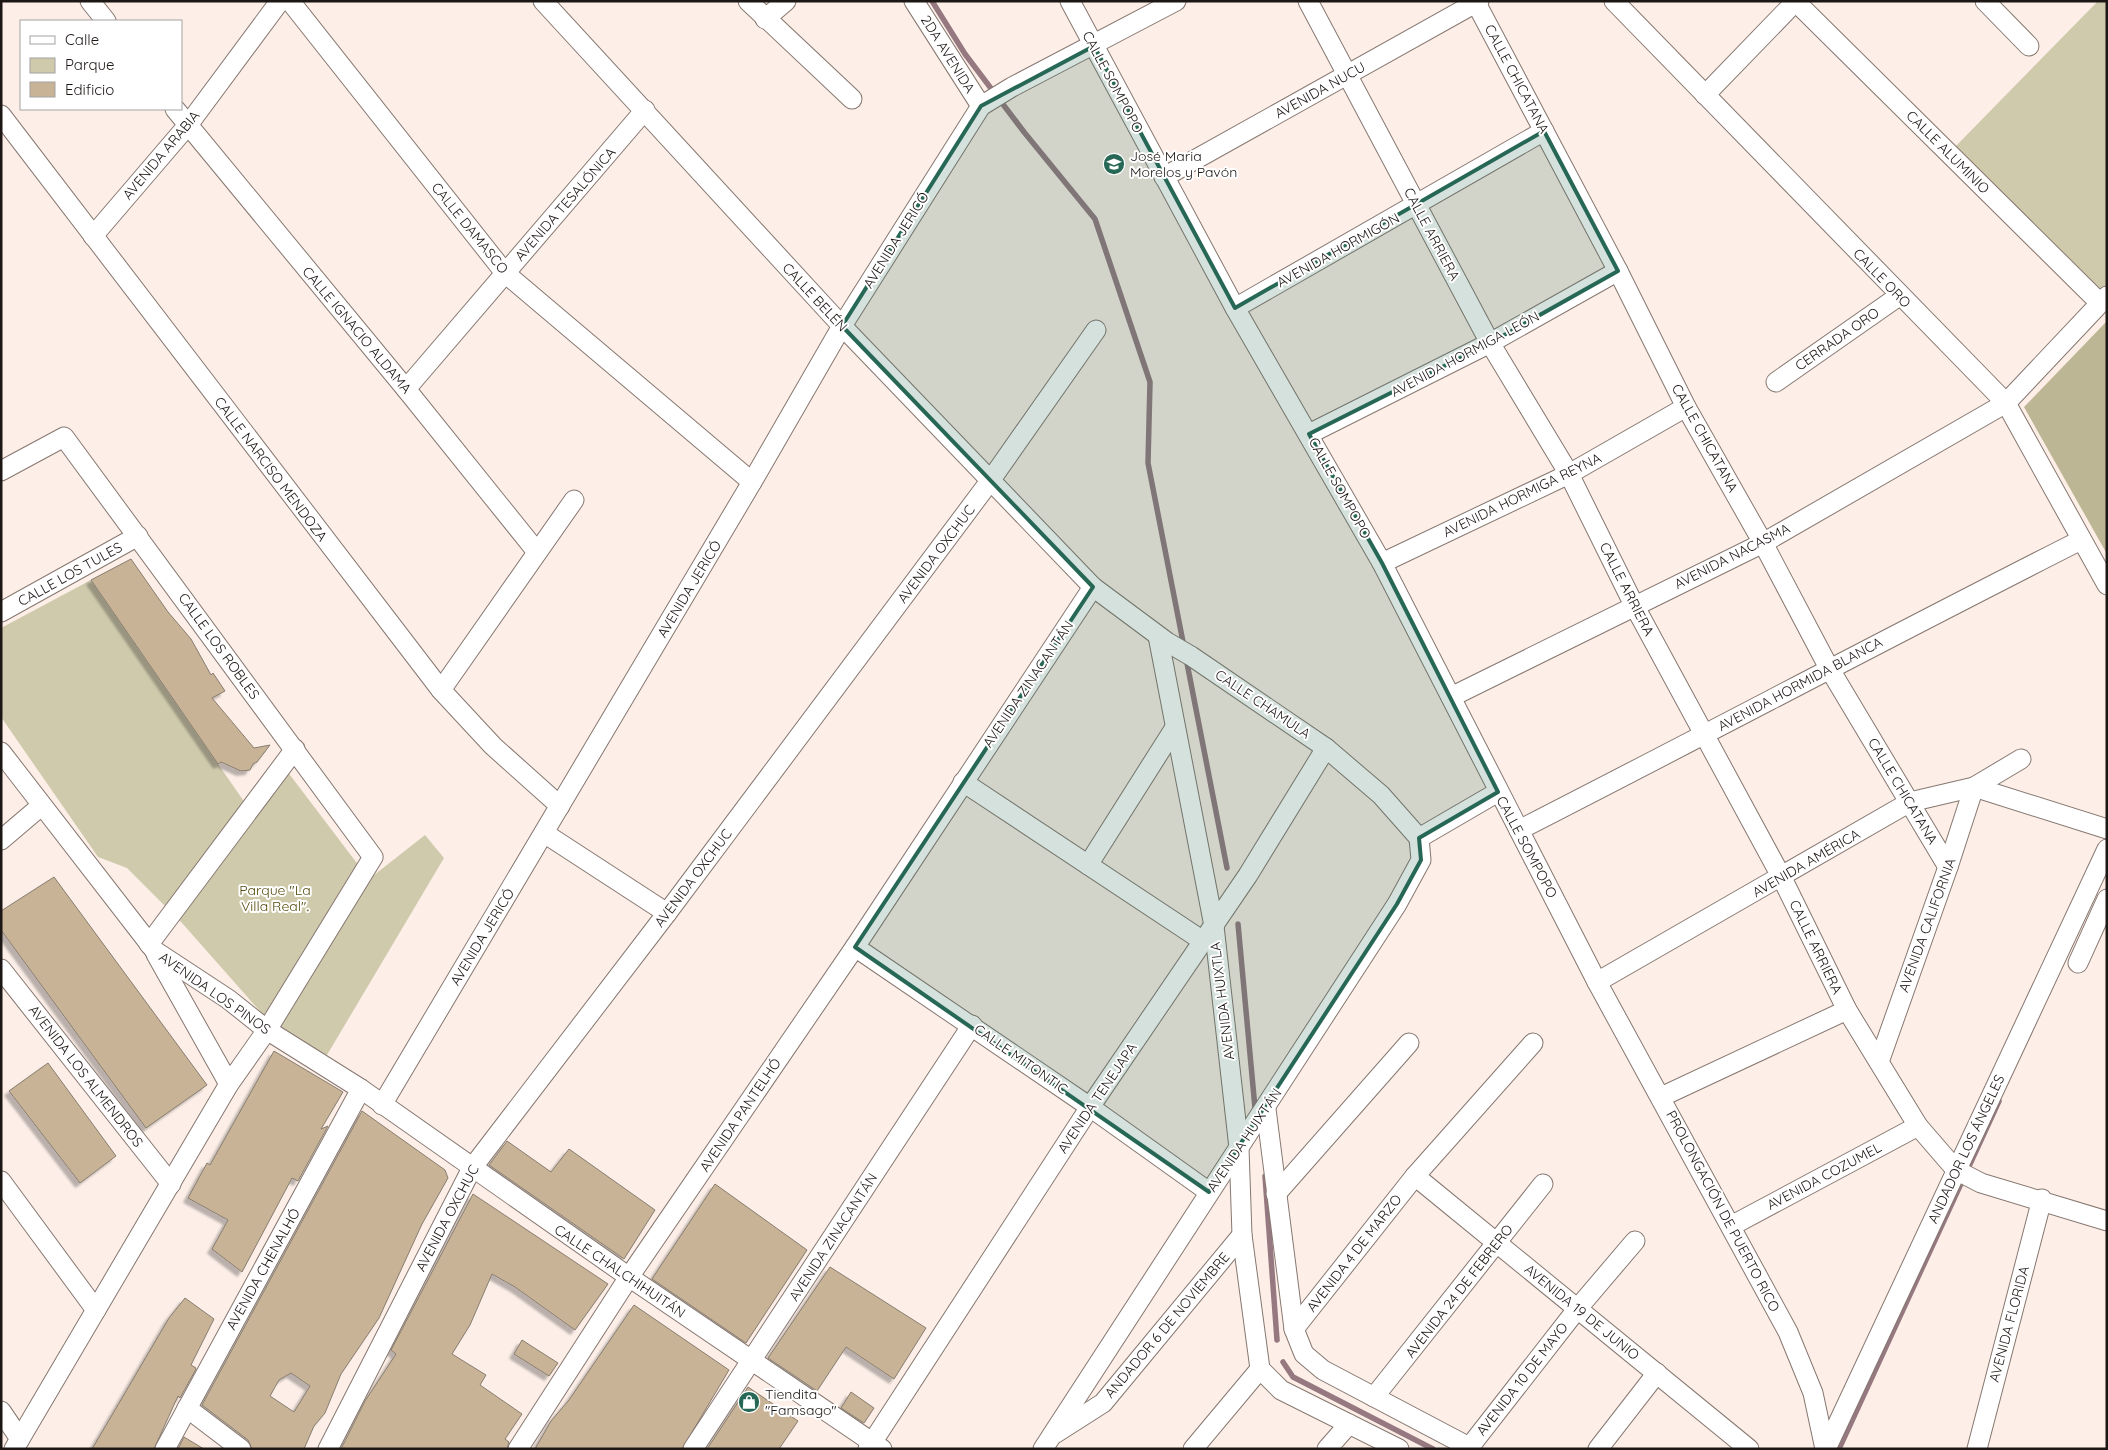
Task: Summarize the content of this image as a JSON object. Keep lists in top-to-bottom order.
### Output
{
  "streets": {
    "street": [
      "2DA AVENIDA",
      "CALLE CHICATANA",
      "CALLE SOMPOPO",
      "AVENIDA NUCU",
      "CALLE ALUMINIO",
      "AVENIDA ARABIA",
      "AVENIDA TESALÓNICA",
      "CALLE DAMASCO",
      "CALLE ARRIERA",
      "AVENIDA JERICÓ",
      "AVENIDA HORMIGÓN",
      "CALLE ORO",
      "CALLE BELÉN",
      "CALLE IGNACIO ALDAMA",
      "CERRADA ORO",
      "AVENIDA HORMIGA LEÓN",
      "CALLE NARCISO MENDOZA",
      "AVENIDA HORMIGA REYNA",
      "AVENIDA OXCHUC",
      "AVENIDA NACASMA",
      "CALLE LOS TULES",
      "CALLE LOS ROBLES",
      "AVENIDA ZINACANTÁN",
      "AVENIDA HORMIDA BLANCA",
      "CALLE CHAMULA",
      "AVENIDA AMÉRICA",
      "AVENIDA CALIFORNIA",
      "AVENIDA LOS PINOS",
      "AVENIDA HUIXTLA",
      "CALLE MITONTIC",
      "AVENIDA LOS ALMENDROS",
      "AVENIDA TENEJAPA",
      "AVENIDA PANTELHÓ",
      "AVENIDA HUIXTÁN",
      "ANDADOR LOS ÁNGELES",
      "AVENIDA COZUMEL",
      "PROLONGACIÓN DE PUERTO RICO",
      "AVENIDA 4 DE MARZO",
      "AVENIDA CHENALHÓ",
      "CALLE CHALCHIHUITÁN",
      "AVENIDA 24 DE FEBRERO",
      "AVENIDA 19 DE JUNIO",
      "AVENIDA FLORIDA",
      "ANDADOR 6 DE NOVIEMBRE",
      "AVENIDA 10 DE MAYO"
    ]
  },
  "crossings": [
    ["2DA AVENIDA", "AVENIDA JERICÓ"],
    ["CALLE CHICATANA", "AVENIDA NUCU"],
    ["CALLE CHICATANA", "AVENIDA HORMIGÓN"],
    ["CALLE CHICATANA", "AVENIDA HORMIGA LEÓN"],
    ["CALLE CHICATANA", "AVENIDA HORMIGA REYNA"],
    ["CALLE CHICATANA", "AVENIDA NACASMA"],
    ["CALLE CHICATANA", "AVENIDA HORMIDA BLANCA"],
    ["CALLE CHICATANA", "AVENIDA AMÉRICA"],
    ["CALLE CHICATANA", "AVENIDA CALIFORNIA"],
    ["CALLE SOMPOPO", "AVENIDA NUCU"],
    ["CALLE SOMPOPO", "AVENIDA JERICÓ"],
    ["CALLE SOMPOPO", "AVENIDA HORMIGÓN"],
    ["CALLE SOMPOPO", "AVENIDA HORMIGA LEÓN"],
    ["CALLE SOMPOPO", "AVENIDA HORMIGA REYNA"],
    ["CALLE SOMPOPO", "AVENIDA NACASMA"],
    ["CALLE SOMPOPO", "AVENIDA HORMIDA BLANCA"],
    ["CALLE SOMPOPO", "AVENIDA AMÉRICA"],
    ["CALLE SOMPOPO", "PROLONGACIÓN DE PUERTO RICO"],
    ["AVENIDA NUCU", "CALLE ARRIERA"],
    ["CALLE ALUMINIO", "AVENIDA NACASMA"],
    ["AVENIDA ARABIA", "CALLE IGNACIO ALDAMA"],
    ["AVENIDA ARABIA", "CALLE NARCISO MENDOZA"],
    ["AVENIDA TESALÓNICA", "CALLE DAMASCO"],
    ["AVENIDA TESALÓNICA", "CALLE BELÉN"],
    ["AVENIDA TESALÓNICA", "CALLE IGNACIO ALDAMA"],
    ["CALLE DAMASCO", "AVENIDA JERICÓ"],
    ["CALLE ARRIERA", "AVENIDA HORMIGÓN"],
    ["CALLE ARRIERA", "AVENIDA HORMIGA LEÓN"],
    ["CALLE ARRIERA", "AVENIDA HORMIGA REYNA"],
    ["CALLE ARRIERA", "AVENIDA NACASMA"],
    ["CALLE ARRIERA", "AVENIDA HORMIDA BLANCA"],
    ["CALLE ARRIERA", "AVENIDA AMÉRICA"],
    ["CALLE ARRIERA", "AVENIDA CALIFORNIA"],
    ["CALLE ARRIERA", "ANDADOR LOS ÁNGELES"],
    ["CALLE ARRIERA", "AVENIDA COZUMEL"],
    ["AVENIDA JERICÓ", "CALLE BELÉN"],
    ["AVENIDA JERICÓ", "CALLE NARCISO MENDOZA"],
    ["AVENIDA JERICÓ", "CALLE CHALCHIHUITÁN"],
    ["CALLE ORO", "CERRADA ORO"],
    ["CALLE ORO", "AVENIDA NACASMA"],
    ["CALLE ORO", "AVENIDA HORMIDA BLANCA"],
    ["CALLE BELÉN", "AVENIDA OXCHUC"],
    ["CALLE BELÉN", "AVENIDA ZINACANTÁN"],
    ["CALLE BELÉN", "CALLE CHAMULA"],
    ["AVENIDA OXCHUC", "CALLE CHALCHIHUITÁN"],
    ["CALLE LOS TULES", "CALLE LOS ROBLES"],
    ["CALLE LOS ROBLES", "AVENIDA LOS PINOS"],
    ["AVENIDA ZINACANTÁN", "CALLE CHAMULA"],
    ["AVENIDA ZINACANTÁN", "CALLE MITONTIC"],
    ["AVENIDA ZINACANTÁN", "AVENIDA PANTELHÓ"],
    ["AVENIDA ZINACANTÁN", "CALLE CHALCHIHUITÁN"],
    ["CALLE CHAMULA", "AVENIDA HUIXTLA"],
    ["CALLE CHAMULA", "AVENIDA TENEJAPA"],
    ["CALLE CHAMULA", "AVENIDA HUIXTÁN"],
    ["AVENIDA AMÉRICA", "AVENIDA CALIFORNIA"],
    ["AVENIDA AMÉRICA", "PROLONGACIÓN DE PUERTO RICO"],
    ["AVENIDA LOS PINOS", "AVENIDA CHENALHÓ"],
    ["AVENIDA LOS PINOS", "CALLE CHALCHIHUITÁN"],
    ["AVENIDA HUIXTLA", "AVENIDA TENEJAPA"],
    ["AVENIDA HUIXTLA", "AVENIDA HUIXTÁN"],
    ["AVENIDA HUIXTLA", "ANDADOR 6 DE NOVIEMBRE"],
    ["CALLE MITONTIC", "AVENIDA TENEJAPA"],
    ["CALLE MITONTIC", "AVENIDA PANTELHÓ"],
    ["CALLE MITONTIC", "AVENIDA HUIXTÁN"],
    ["AVENIDA TENEJAPA", "CALLE CHALCHIHUITÁN"],
    ["AVENIDA PANTELHÓ", "CALLE CHALCHIHUITÁN"],
    ["AVENIDA HUIXTÁN", "ANDADOR 6 DE NOVIEMBRE"],
    ["ANDADOR LOS ÁNGELES", "PROLONGACIÓN DE PUERTO RICO"],
    ["AVENIDA COZUMEL", "PROLONGACIÓN DE PUERTO RICO"],
    ["AVENIDA 4 DE MARZO", "AVENIDA 19 DE JUNIO"],
    ["AVENIDA CHENALHÓ", "CALLE CHALCHIHUITÁN"],
    ["AVENIDA 24 DE FEBRERO", "AVENIDA 19 DE JUNIO"],
    ["AVENIDA 19 DE JUNIO", "AVENIDA 10 DE MAYO"]
  ],
  "parks": ["Parque \"La Villa Real\"."],
  "places": {
    "school or university": ["José Maria Morelos y Pavón"],
    "shop": ["Tiendita \"Famsago\""]
  },
  "legend": ["Calle", "Parque", "Edificio"]
}
